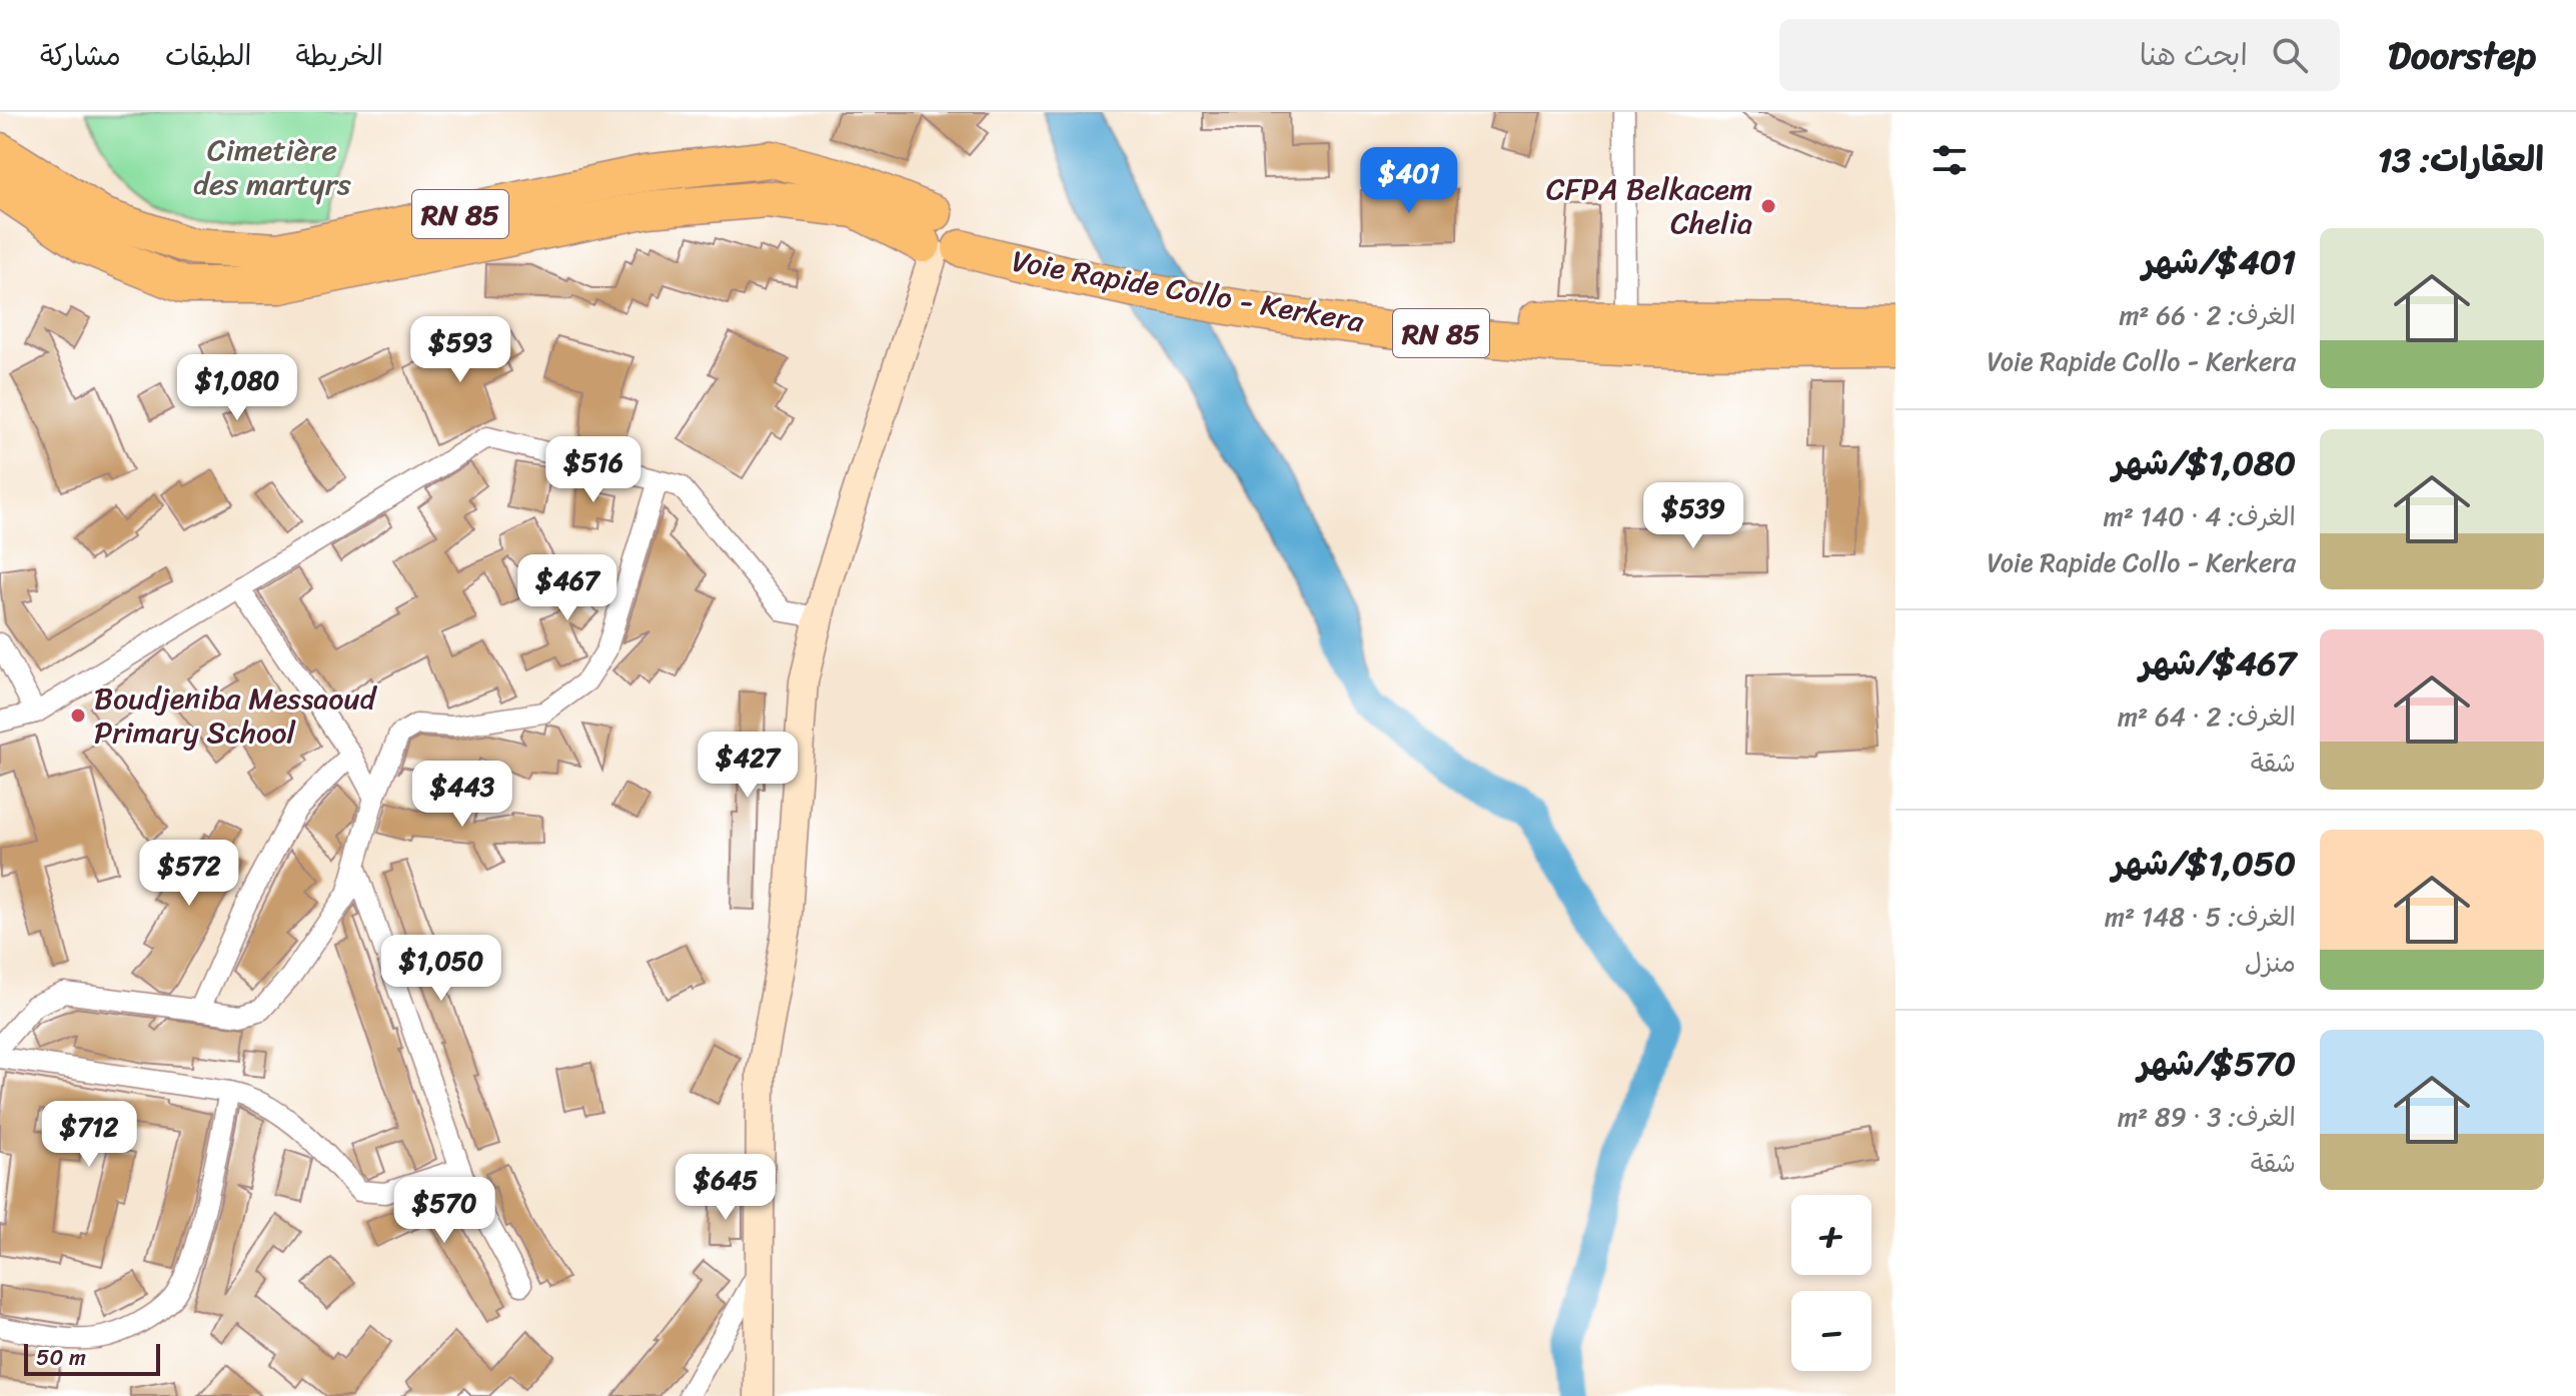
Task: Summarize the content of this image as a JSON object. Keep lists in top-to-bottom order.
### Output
{
  "streets": {
    "highway": ["RN 85", "Voie Rapide Collo - Kerkera"]
  },
  "parks": ["Cimetière des martyrs"],
  "places": ["CFPA Belkacem Chelia", "Boudjeniba Messaoud Primary School"],
  "scale_bar": "50 m",
  "page": {
    "header": "Doorstep",
    "search": "ابحث هنا",
    "nav": ["الخريطة", "الطبقات", "مشاركة"],
    "heading": "العقارات: 13",
    "price": [
      "$401",
      "$593",
      "$1,080",
      "$516",
      "$539",
      "$467",
      "$427",
      "$443",
      "$572",
      "$1,050",
      "$712",
      "$645",
      "$570"
    ],
    "list": [
      {
        "name": "$401/شهر",
        "note": "الغرف: 2 · 66 m² · Voie Rapide Collo - Kerkera"
      },
      {
        "name": "$1,080/شهر",
        "note": "الغرف: 4 · 140 m² · Voie Rapide Collo - Kerkera"
      },
      {
        "name": "$467/شهر",
        "note": "الغرف: 2 · 64 m² · شقة"
      },
      {
        "name": "$1,050/شهر",
        "note": "الغرف: 5 · 148 m² · منزل"
      },
      {
        "name": "$570/شهر",
        "note": "الغرف: 3 · 89 m² · شقة"
      }
    ],
    "map_buttons": ["+", "−"],
    "scale": "50 m"
  }
}
